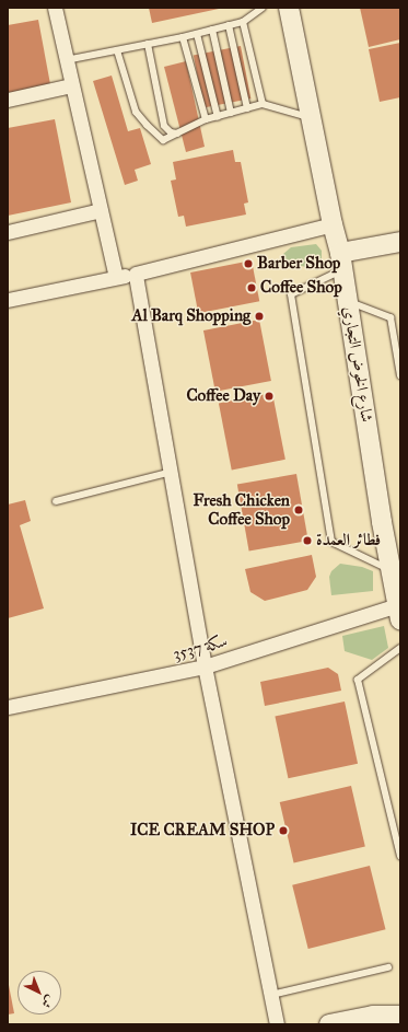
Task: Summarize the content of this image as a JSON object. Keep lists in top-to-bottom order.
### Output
{
  "streets": {
    "street": ["شارع الخوض التجاري", "سكة 3537"]
  },
  "crossings": [
    ["شارع الخوض التجاري", "سكة 3537"]
  ],
  "places": [
    "Barber Shop",
    "Coffee Shop",
    "Al Barq Shopping",
    "Coffee Day",
    "Fresh Chicken Coffee Shop",
    "فطائر العمدة",
    "ICE CREAM SHOP"
  ],
  "north": "bottom right"
}
